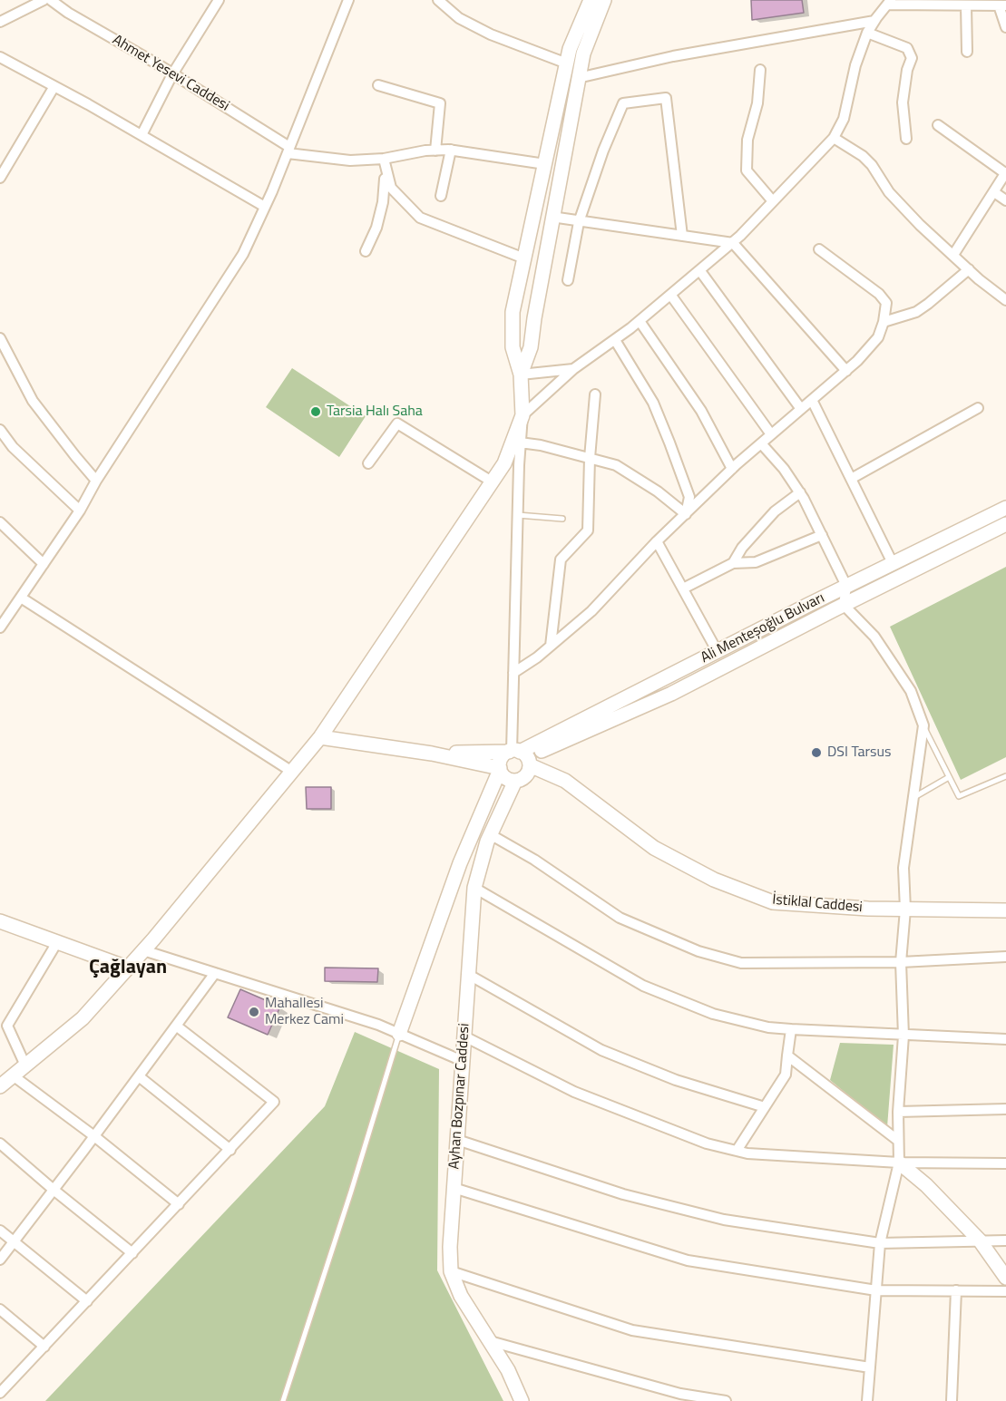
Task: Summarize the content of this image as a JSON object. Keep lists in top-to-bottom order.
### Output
{
  "streets": {
    "street": [
      "Ahmet Yesevi Caddesi",
      "Ali Menteşoğlu Bulvarı",
      "İstiklal Caddesi",
      "Ayhan Bozpınar Caddesi"
    ]
  },
  "crossings": [
    ["Ali Menteşoğlu Bulvarı", "İstiklal Caddesi"],
    ["Ali Menteşoğlu Bulvarı", "Ayhan Bozpınar Caddesi"],
    ["İstiklal Caddesi", "Ayhan Bozpınar Caddesi"]
  ],
  "districts": ["Çağlayan"],
  "places": ["Tarsia Halı Saha", "DSI Tarsus", "Mahallesi Merkez Cami"]
}
